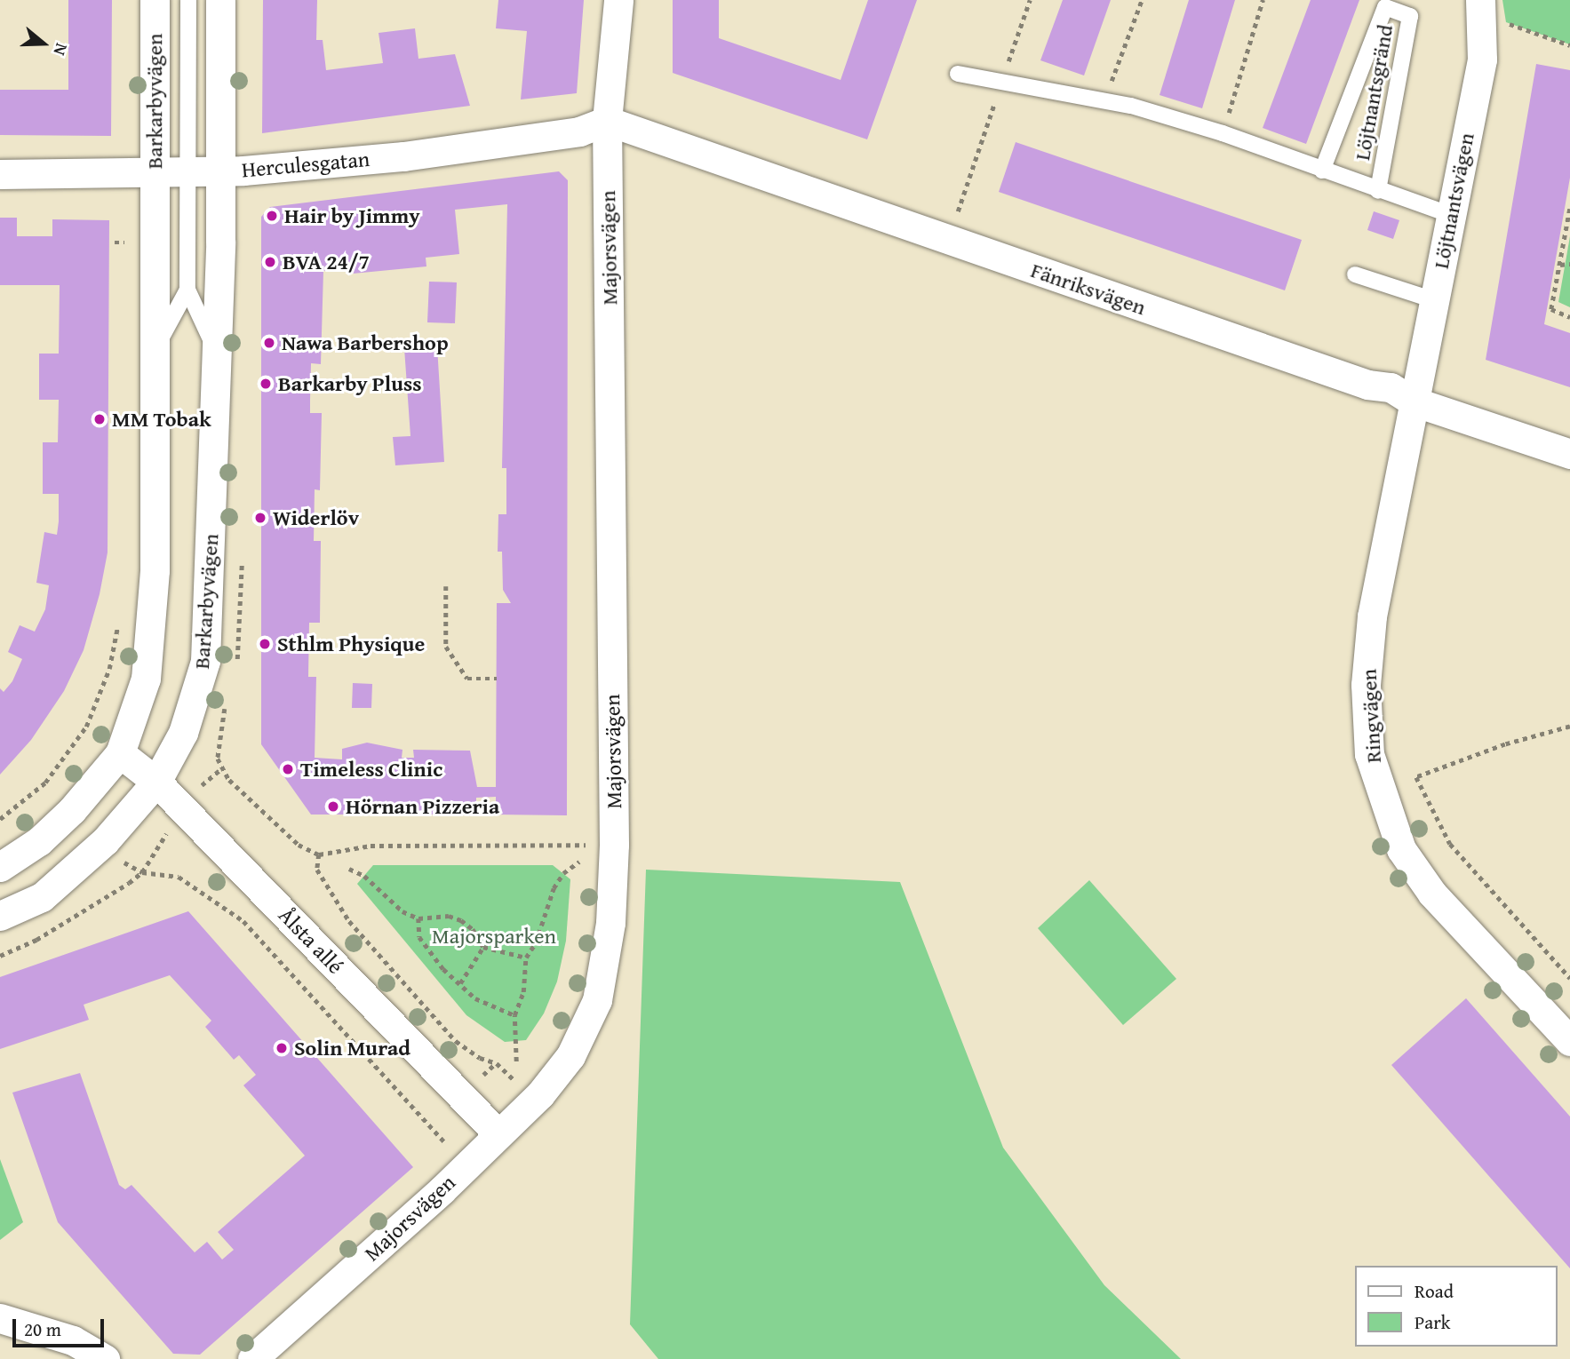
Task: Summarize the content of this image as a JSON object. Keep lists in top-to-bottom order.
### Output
{
  "streets": {
    "street": [
      "Barkarbyvägen",
      "Herculesgatan",
      "Löjtnantsvägen",
      "Majorsvägen",
      "Fänriksvägen",
      "Ringvägen",
      "Ålsta allé"
    ],
    "lane": ["Löjtnantsgränd"]
  },
  "crossings": [
    ["Löjtnantsgränd", "Löjtnantsvägen"],
    ["Barkarbyvägen", "Herculesgatan"],
    ["Barkarbyvägen", "Ålsta allé"],
    ["Herculesgatan", "Majorsvägen"],
    ["Herculesgatan", "Fänriksvägen"],
    ["Löjtnantsvägen", "Fänriksvägen"],
    ["Löjtnantsvägen", "Ringvägen"],
    ["Majorsvägen", "Fänriksvägen"],
    ["Majorsvägen", "Ålsta allé"],
    ["Fänriksvägen", "Ringvägen"]
  ],
  "parks": ["Majorsparken"],
  "places": [
    "Hair by Jimmy",
    "BVA 24/7",
    "Nawa Barbershop",
    "Barkarby Pluss",
    "MM Tobak",
    "Widerlöv",
    "Sthlm Physique",
    "Timeless Clinic",
    "Hörnan Pizzeria",
    "Solin Murad"
  ],
  "legend": ["Road", "Park"],
  "scale_bar": "20 m",
  "north": "right"
}
